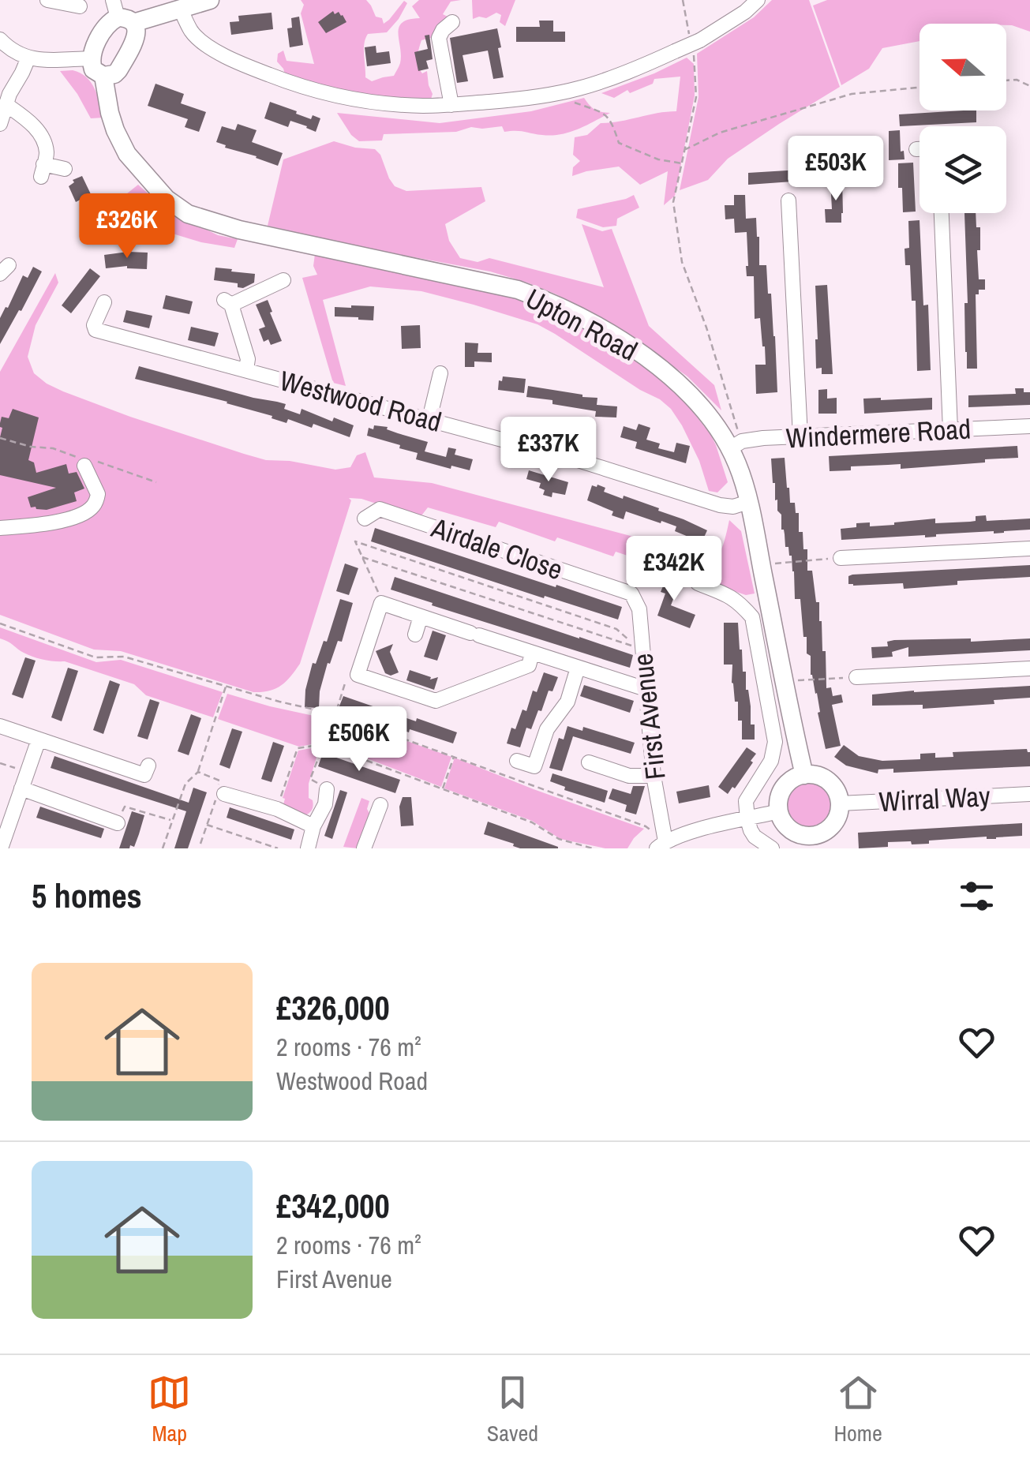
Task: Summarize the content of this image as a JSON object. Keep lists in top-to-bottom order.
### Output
{
  "streets": {
    "main road": ["Upton Road"],
    "street": [
      "Westwood Road",
      "Windermere Road",
      "Airdale Close",
      "First Avenue",
      "Wirral Way"
    ]
  },
  "crossings": [
    ["Upton Road", "Westwood Road"],
    ["Upton Road", "Windermere Road"],
    ["Upton Road", "Wirral Way"],
    ["Airdale Close", "First Avenue"]
  ],
  "north": "left",
  "page": {
    "price": [
      "£503K",
      "£326K",
      "£337K",
      "£342K",
      "£506K"
    ],
    "heading": "5 homes",
    "list": [
      {
        "name": "£326,000",
        "note": "2 rooms · 76 m² · Westwood Road"
      },
      {
        "name": "£342,000",
        "note": "2 rooms · 76 m² · First Avenue"
      }
    ],
    "tabs": ["Map", "Saved", "Home"]
  }
}
